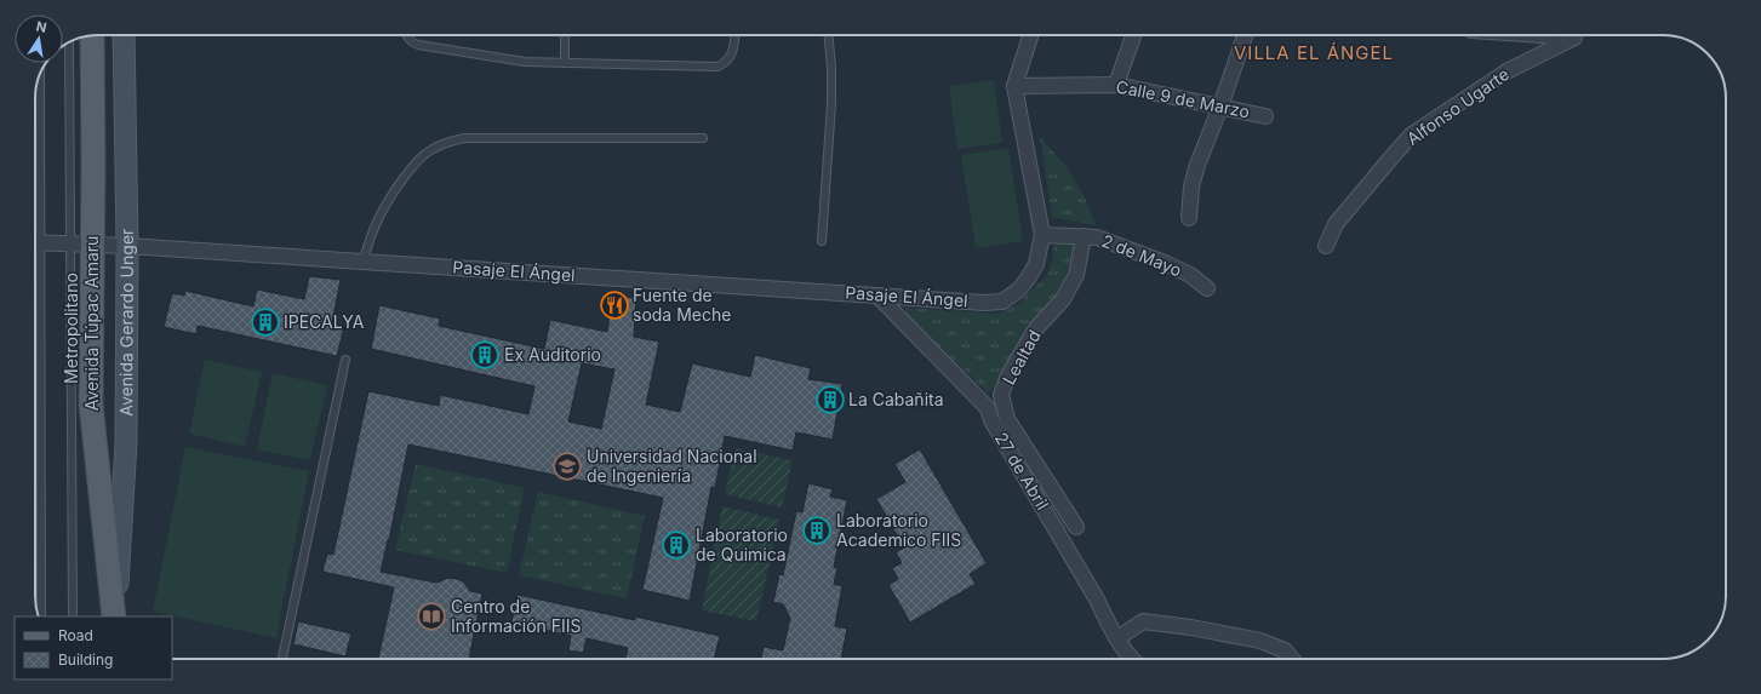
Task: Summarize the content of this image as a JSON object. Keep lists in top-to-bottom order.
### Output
{
  "streets": {
    "main road": ["Avenida Túpac Amaru"],
    "street": [
      "Calle 9 de Marzo",
      "Alfonso Ugarte",
      "2 de Mayo",
      "Pasaje El Ángel",
      "Avenida Gerardo Unger",
      "Lealtad",
      "27 de Abril"
    ],
    "lane": ["Metropolitano"]
  },
  "crossings": [
    ["2 de Mayo", "Pasaje El Ángel"],
    ["2 de Mayo", "Lealtad"],
    ["Pasaje El Ángel", "Avenida Gerardo Unger"],
    ["Pasaje El Ángel", "Avenida Túpac Amaru"],
    ["Pasaje El Ángel", "Metropolitano"],
    ["Pasaje El Ángel", "27 de Abril"],
    ["Avenida Túpac Amaru", "Metropolitano"]
  ],
  "districts": ["VILLA EL ÁNGEL"],
  "places": {
    "restaurant": ["Fuente de soda Meche"],
    "building": [
      "IPECALYA",
      "Ex Auditorio",
      "La Cabañita",
      "Laboratorio Academico FIIS",
      "Laboratorio de Quimica"
    ],
    "school or university": ["Universidad Nacional de Ingeniería"],
    "library": ["Centro de Información FIIS"]
  },
  "legend": ["Road", "Building"],
  "north": "top"
}
